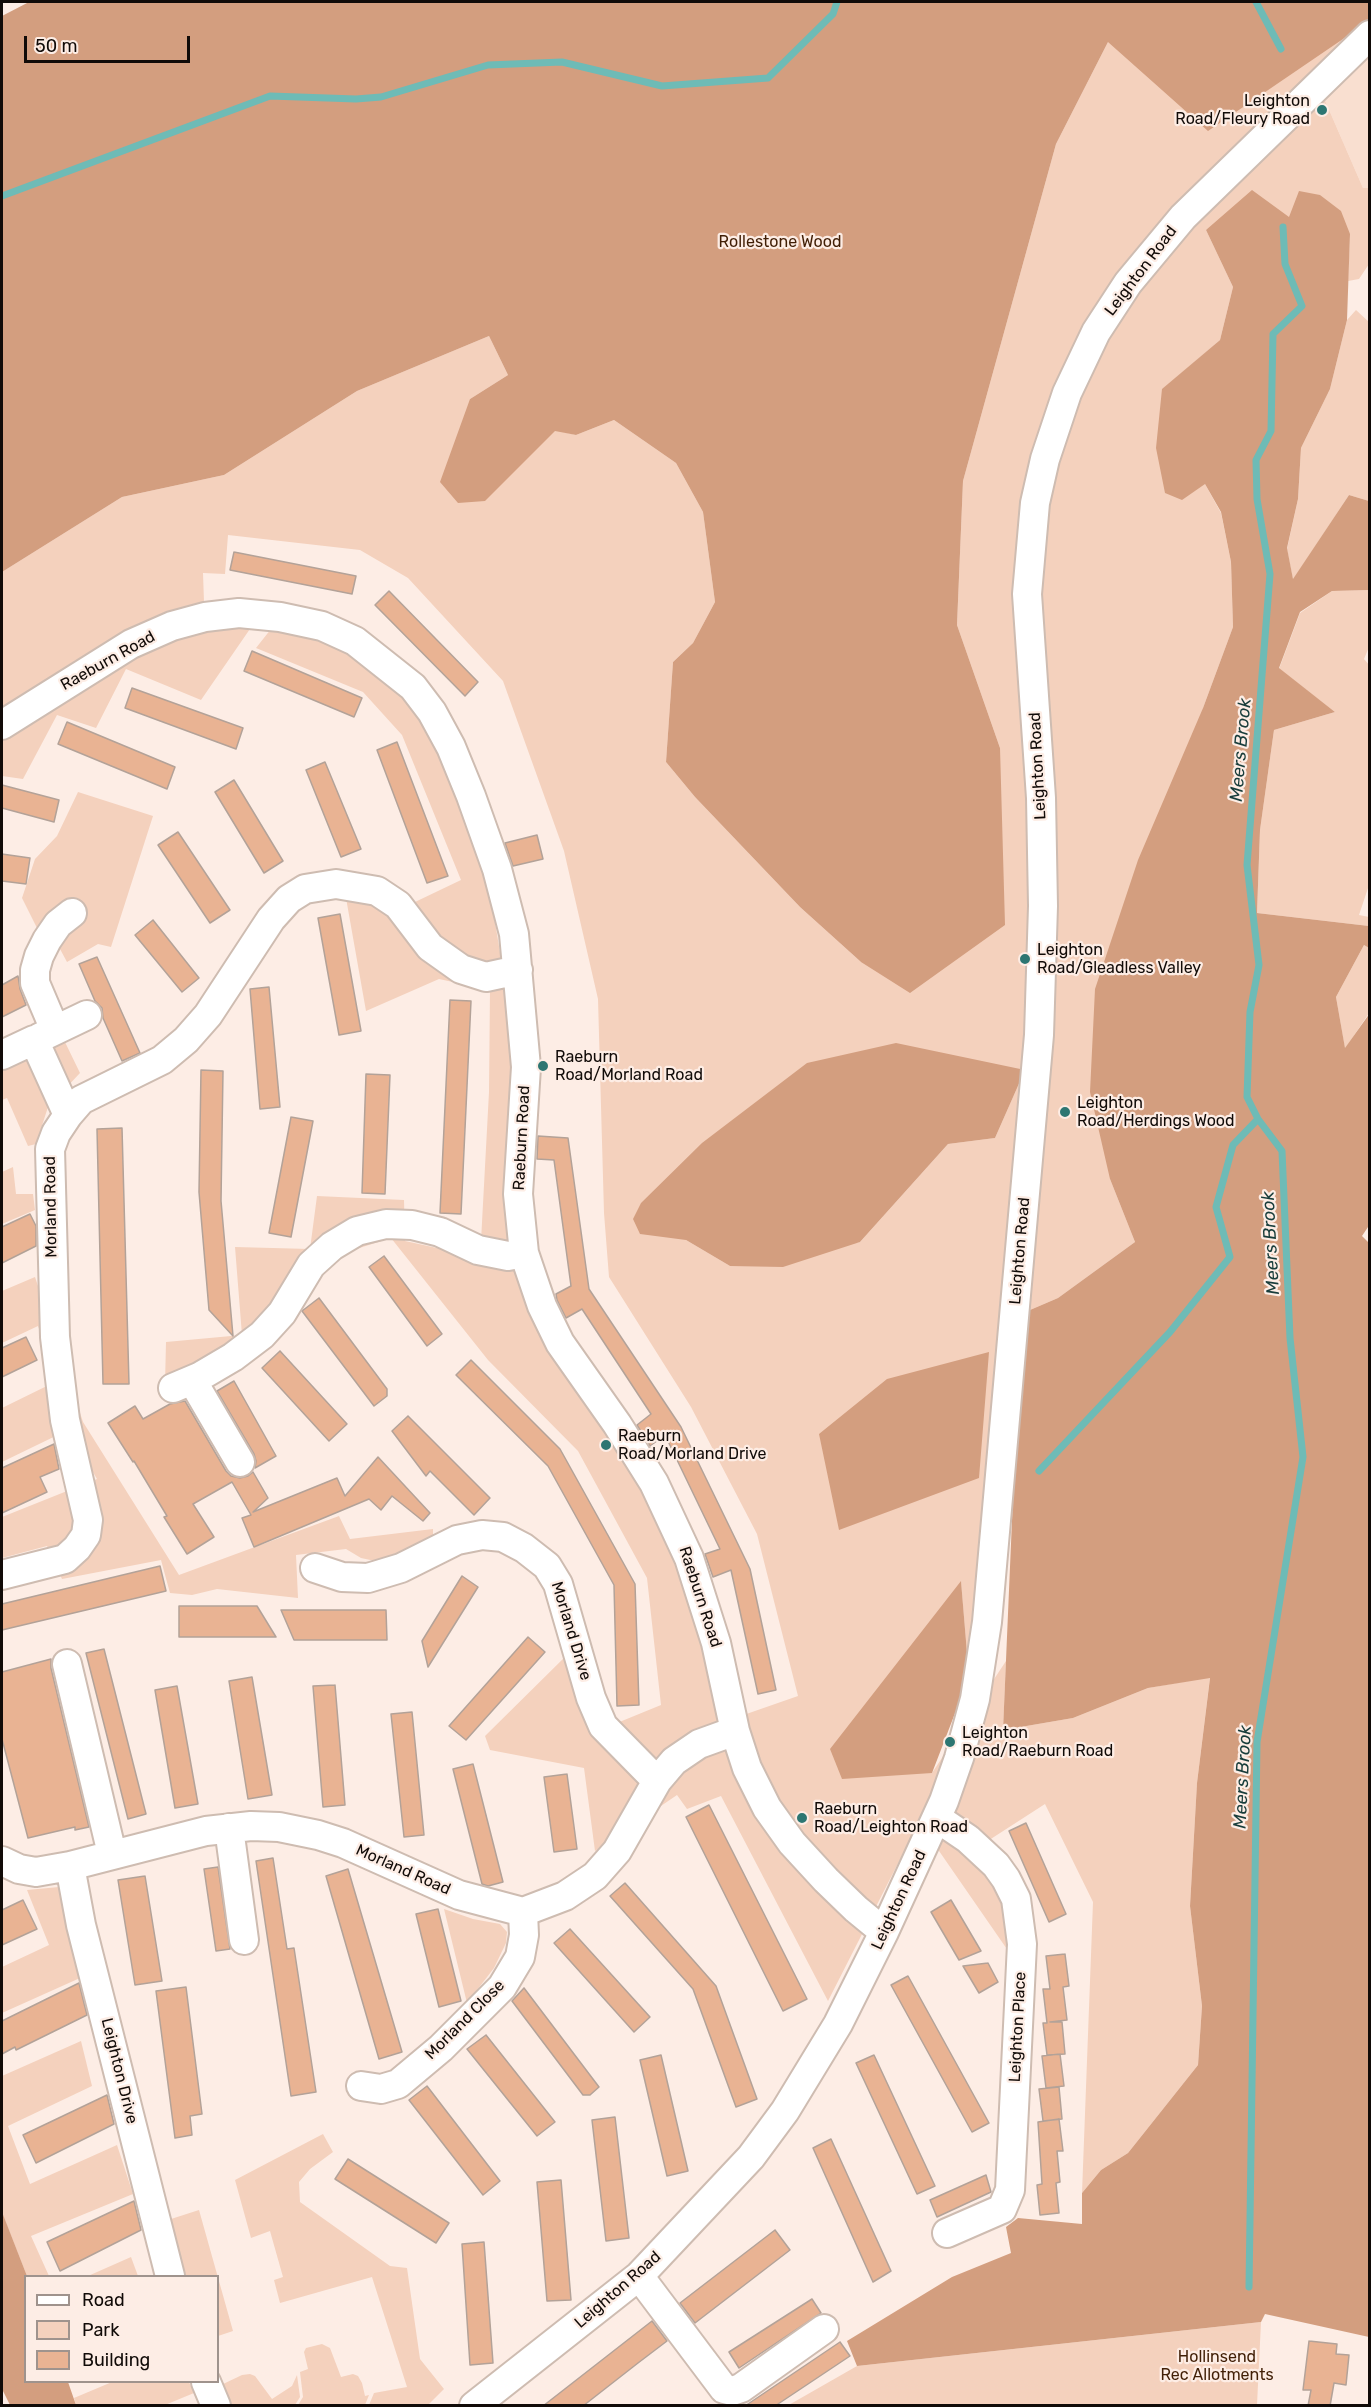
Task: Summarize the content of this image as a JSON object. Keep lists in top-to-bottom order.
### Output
{
  "streets": {
    "street": [
      "Leighton Road",
      "Raeburn Road",
      "Morland Road",
      "Morland Drive",
      "Morland Close",
      "Leighton Place",
      "Leighton Drive"
    ]
  },
  "crossings": [
    ["Leighton Road", "Raeburn Road"],
    ["Leighton Road", "Leighton Place"],
    ["Raeburn Road", "Morland Road"],
    ["Morland Road", "Morland Close"],
    ["Morland Road", "Leighton Drive"]
  ],
  "water": ["Meers Brook"],
  "parks": ["Rollestone Wood", "Hollinsend Rec Allotments"],
  "places": [
    "Leighton Road/Fleury Road",
    "Leighton Road/Gleadless Valley",
    "Raeburn Road/Morland Road",
    "Leighton Road/Herdings Wood",
    "Raeburn Road/Morland Drive",
    "Leighton Road/Raeburn Road",
    "Raeburn Road/Leighton Road"
  ],
  "legend": ["Road", "Park", "Building"],
  "scale_bar": "50 m"
}
